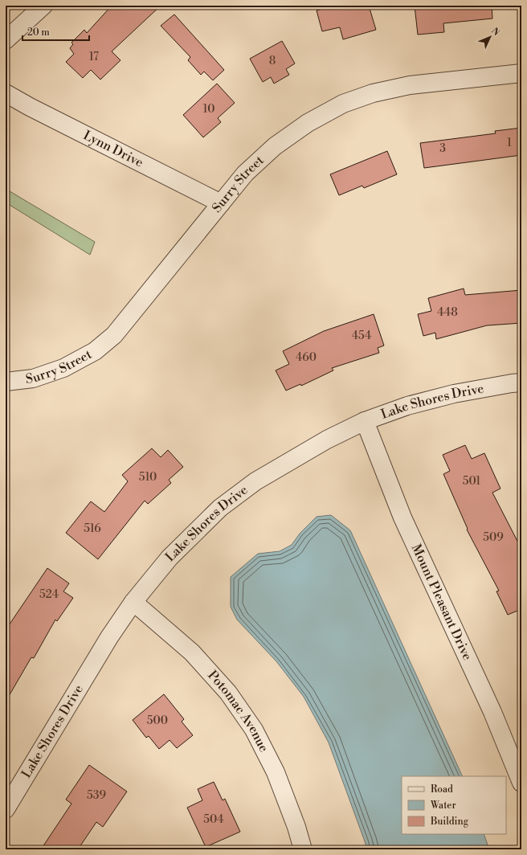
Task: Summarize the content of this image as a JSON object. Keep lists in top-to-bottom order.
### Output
{
  "streets": {
    "street": [
      "Lynn Drive",
      "Surry Street",
      "Lake Shores Drive",
      "Mount Pleasant Drive",
      "Potomac Avenue"
    ]
  },
  "crossings": [
    ["Lynn Drive", "Surry Street"],
    ["Lake Shores Drive", "Mount Pleasant Drive"],
    ["Lake Shores Drive", "Potomac Avenue"]
  ],
  "house_numbers": [
    "17",
    "8",
    "10",
    "1",
    "3",
    "448",
    "454",
    "460",
    "510",
    "501",
    "516",
    "509",
    "524",
    "500",
    "539",
    "504"
  ],
  "legend": ["Road", "Water", "Building"],
  "scale_bar": "20 m",
  "north": "top right"
}
